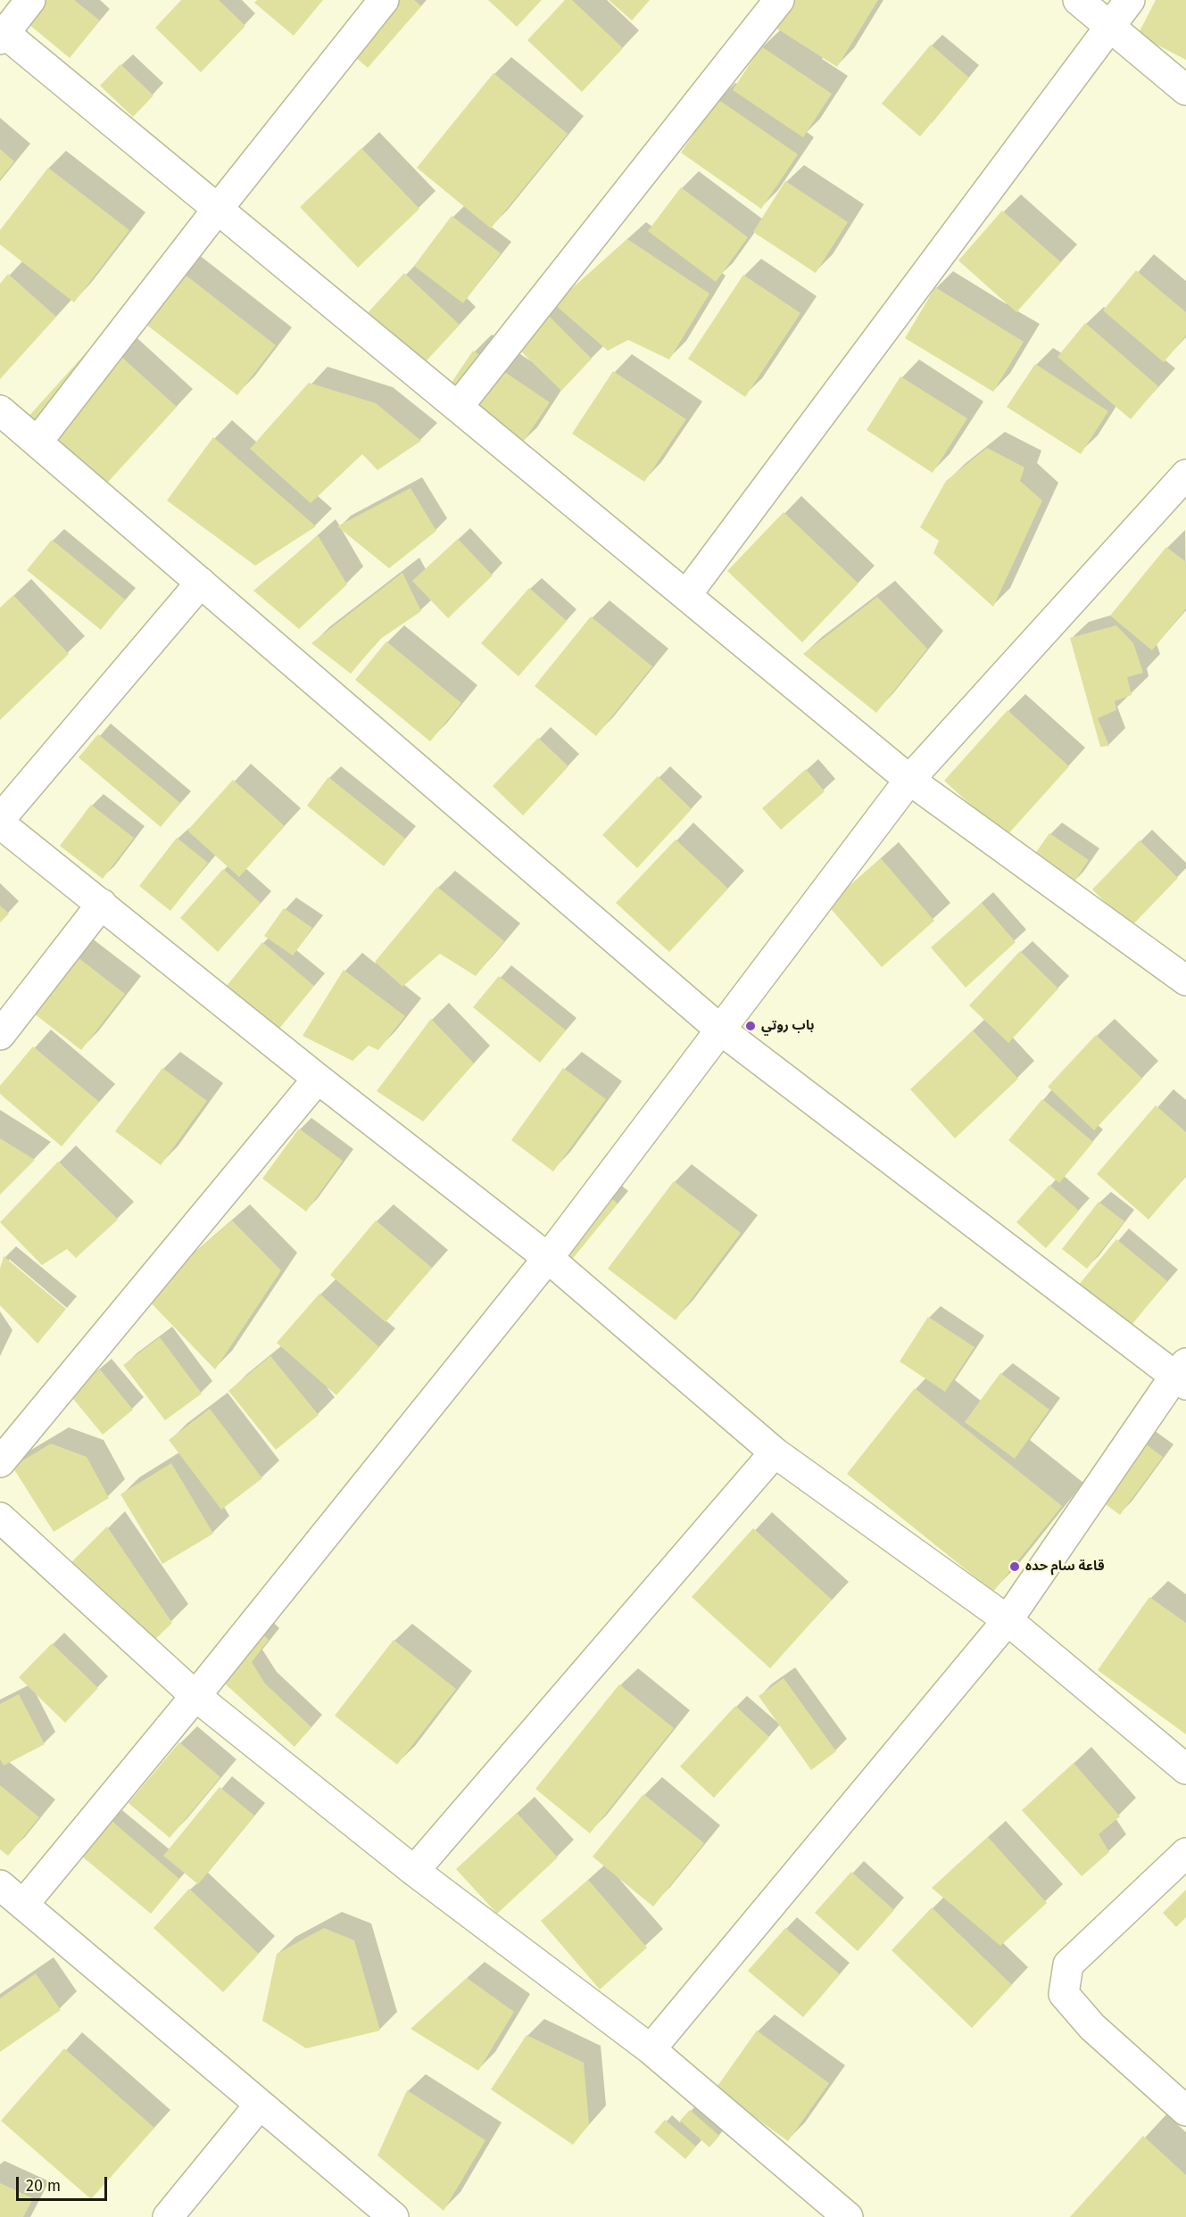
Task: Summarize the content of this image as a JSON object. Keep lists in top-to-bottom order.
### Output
{
  "places": ["باب روتي", "قاعة سام حده"],
  "scale_bar": "20 m"
}
